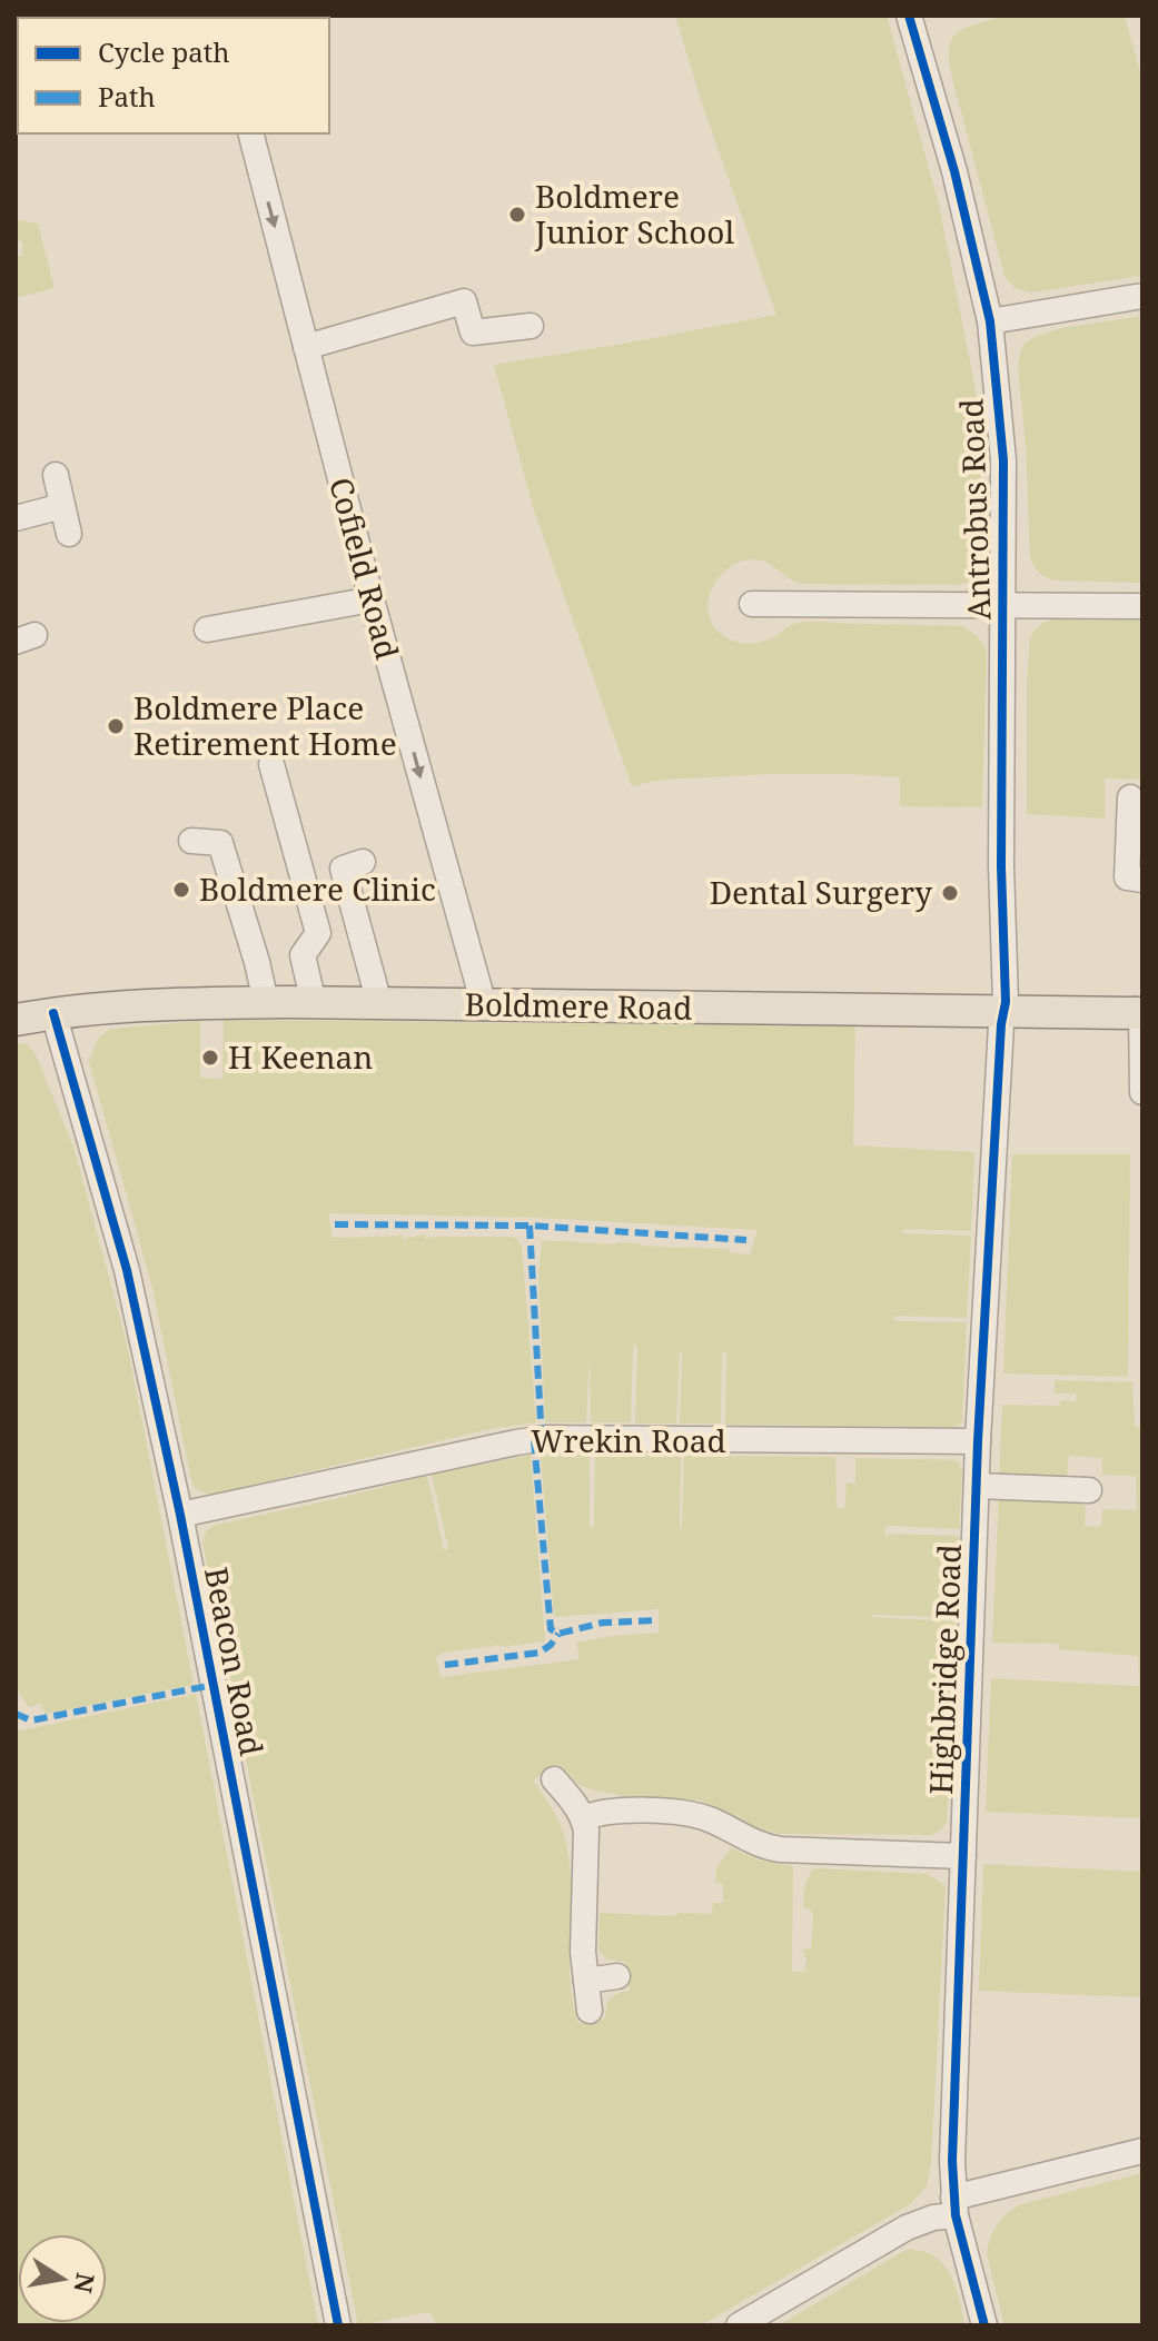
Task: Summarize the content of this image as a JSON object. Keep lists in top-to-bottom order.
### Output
{
  "streets": {
    "main road": ["Boldmere Road"],
    "street": [
      "Antrobus Road",
      "Cofield Road",
      "Wrekin Road",
      "Beacon Road",
      "Highbridge Road"
    ]
  },
  "crossings": [
    ["Antrobus Road", "Boldmere Road"],
    ["Antrobus Road", "Highbridge Road"],
    ["Cofield Road", "Boldmere Road"],
    ["Boldmere Road", "Beacon Road"],
    ["Boldmere Road", "Highbridge Road"],
    ["Wrekin Road", "Beacon Road"],
    ["Wrekin Road", "Highbridge Road"]
  ],
  "places": [
    "Boldmere Junior School",
    "Boldmere Place Retirement Home",
    "Boldmere Clinic",
    "Dental Surgery",
    "H Keenan"
  ],
  "legend": ["Cycle path", "Path"],
  "north": "right"
}
